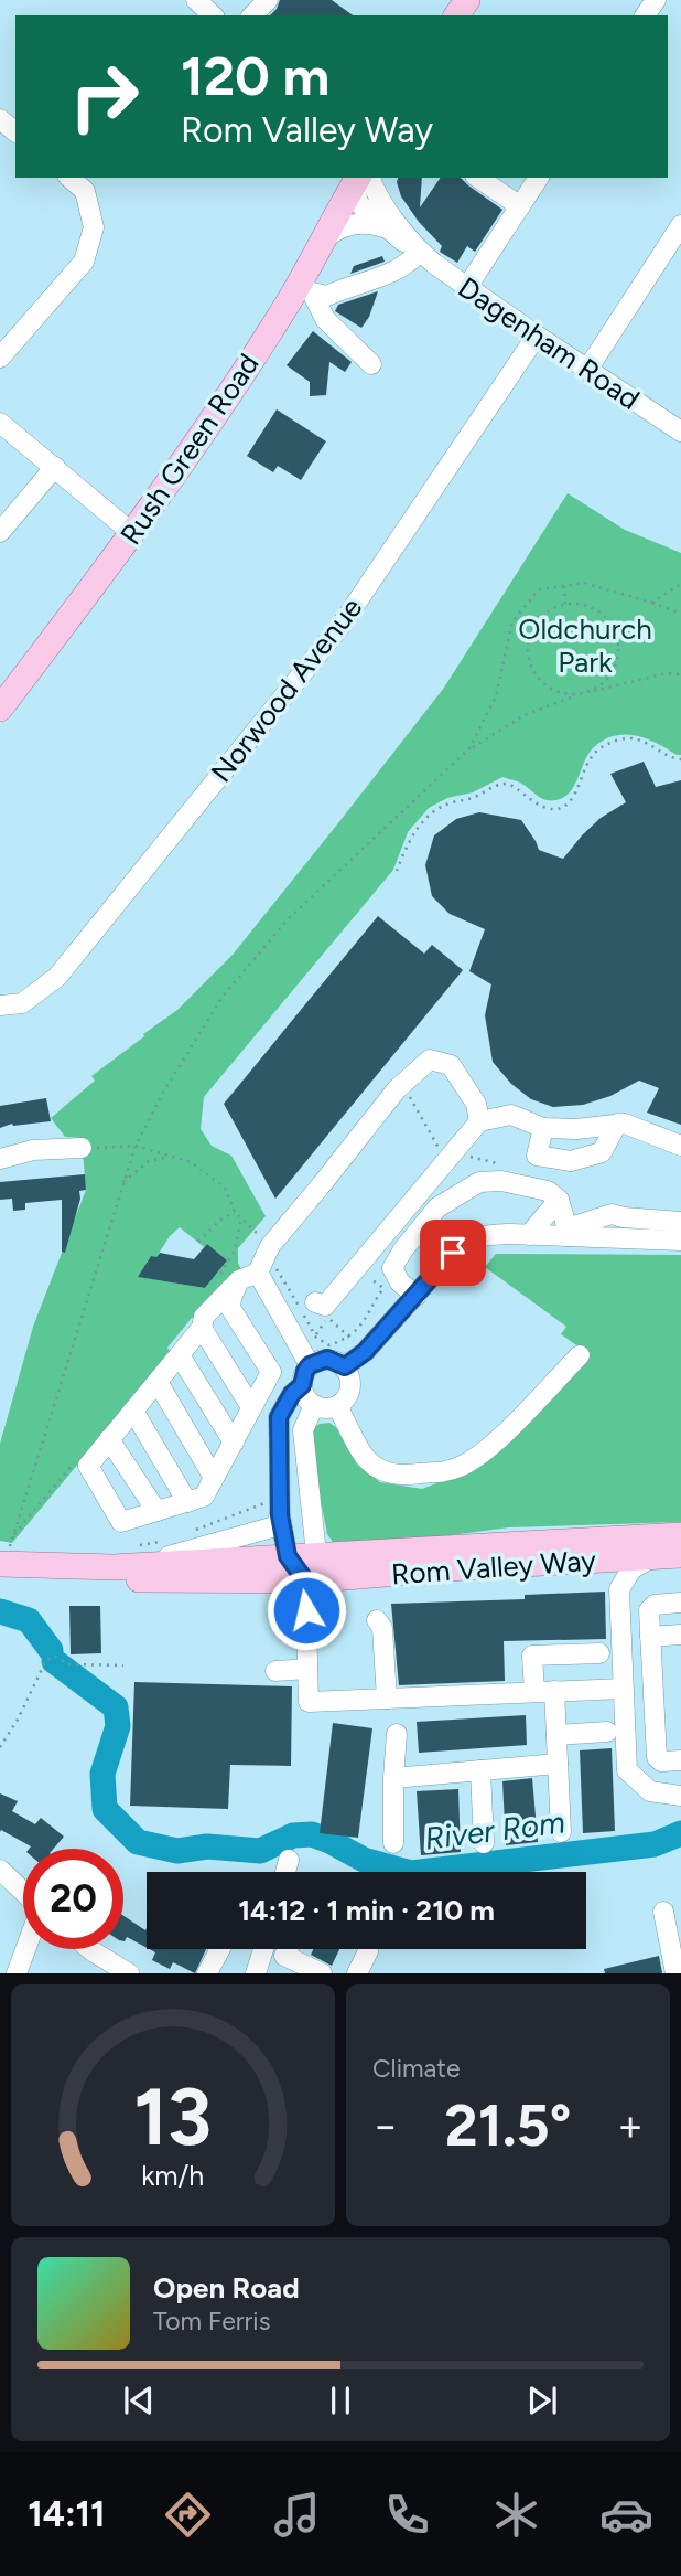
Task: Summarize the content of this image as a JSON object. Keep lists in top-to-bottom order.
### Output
{
  "streets": {
    "main road": ["Rush Green Road", "Rom Valley Way"],
    "street": ["Dagenham Road", "Norwood Avenue"]
  },
  "crossings": [
    ["Dagenham Road", "Rush Green Road"],
    ["Dagenham Road", "Norwood Avenue"]
  ],
  "water": ["River Rom"],
  "parks": ["Oldchurch Park"],
  "page": {
    "turn": ["120 m", "Rom Valley Way"],
    "limit": "20",
    "trip": "14:12 · 1 min · 210 m",
    "tile": "Climate",
    "heat": ["−", "21.5°", "+"],
    "song": ["Open Road", "Tom Ferris"],
    "tabs": "14:11",
    "gauge": ["13", "km/h"]
  }
}
